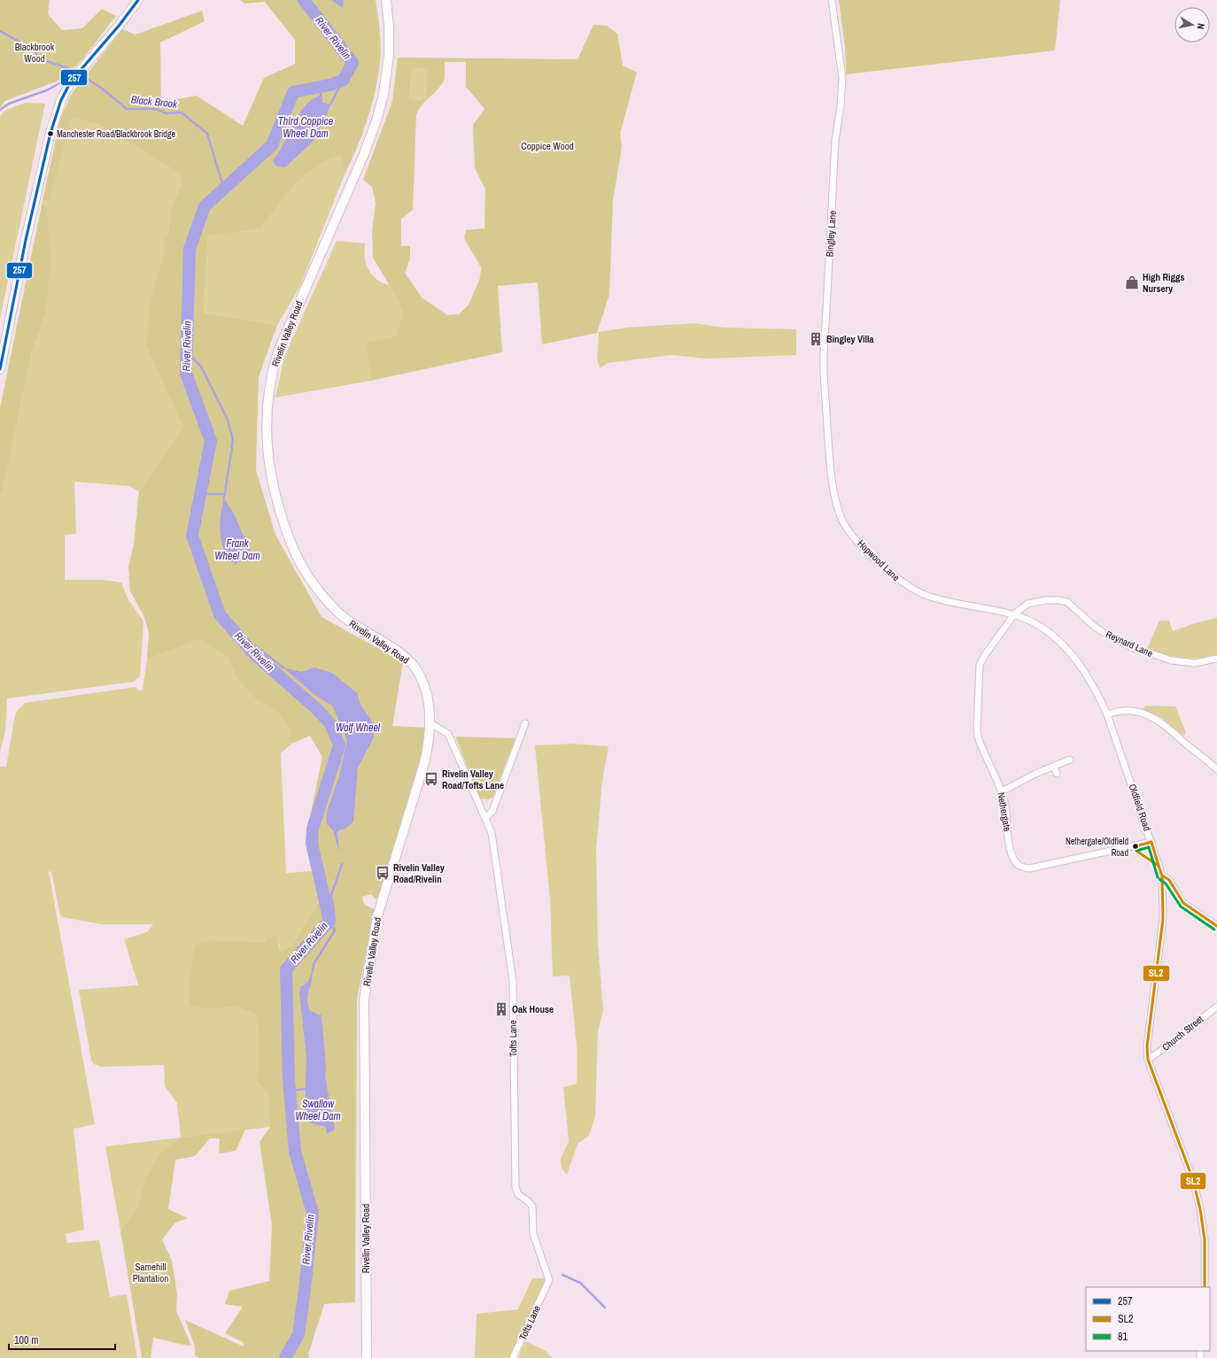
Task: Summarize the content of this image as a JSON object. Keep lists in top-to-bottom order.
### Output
{
  "streets": {
    "main road": ["Rivelin Valley Road"],
    "street": [
      "Bingley Lane",
      "Hopwood Lane",
      "Reynard Lane",
      "Oldfield Road",
      "Nethergate",
      "Church Street",
      "Tofts Lane"
    ]
  },
  "crossings": [
    ["Bingley Lane", "Hopwood Lane"],
    ["Rivelin Valley Road", "Tofts Lane"],
    ["Hopwood Lane", "Reynard Lane"],
    ["Hopwood Lane", "Oldfield Road"],
    ["Hopwood Lane", "Nethergate"],
    ["Reynard Lane", "Oldfield Road"],
    ["Reynard Lane", "Nethergate"],
    ["Oldfield Road", "Nethergate"],
    ["Oldfield Road", "Church Street"]
  ],
  "water": [
    "River Rivelin",
    "Black Brook",
    "Third Coppice Wheel Dam",
    "Frank Wheel Dam",
    "Wolf Wheel",
    "Swallow Wheel Dam"
  ],
  "parks": ["Blackbrook Wood", "Coppice Wood", "Samehill Plantation"],
  "places": {
    "other": ["Manchester Road/Blackbrook Bridge", "Nethergate/Oldfield Road"],
    "shop": ["High Riggs Nursery"],
    "building": ["Bingley Villa", "Oak House"],
    "bus stop": ["Rivelin Valley Road/Tofts Lane", "Rivelin Valley Road/Rivelin"]
  },
  "lines": ["transit line 257", "transit line SL2", "transit line 81"],
  "legend": ["257", "SL2", "81"],
  "scale_bar": "100 m",
  "north": "right"
}
